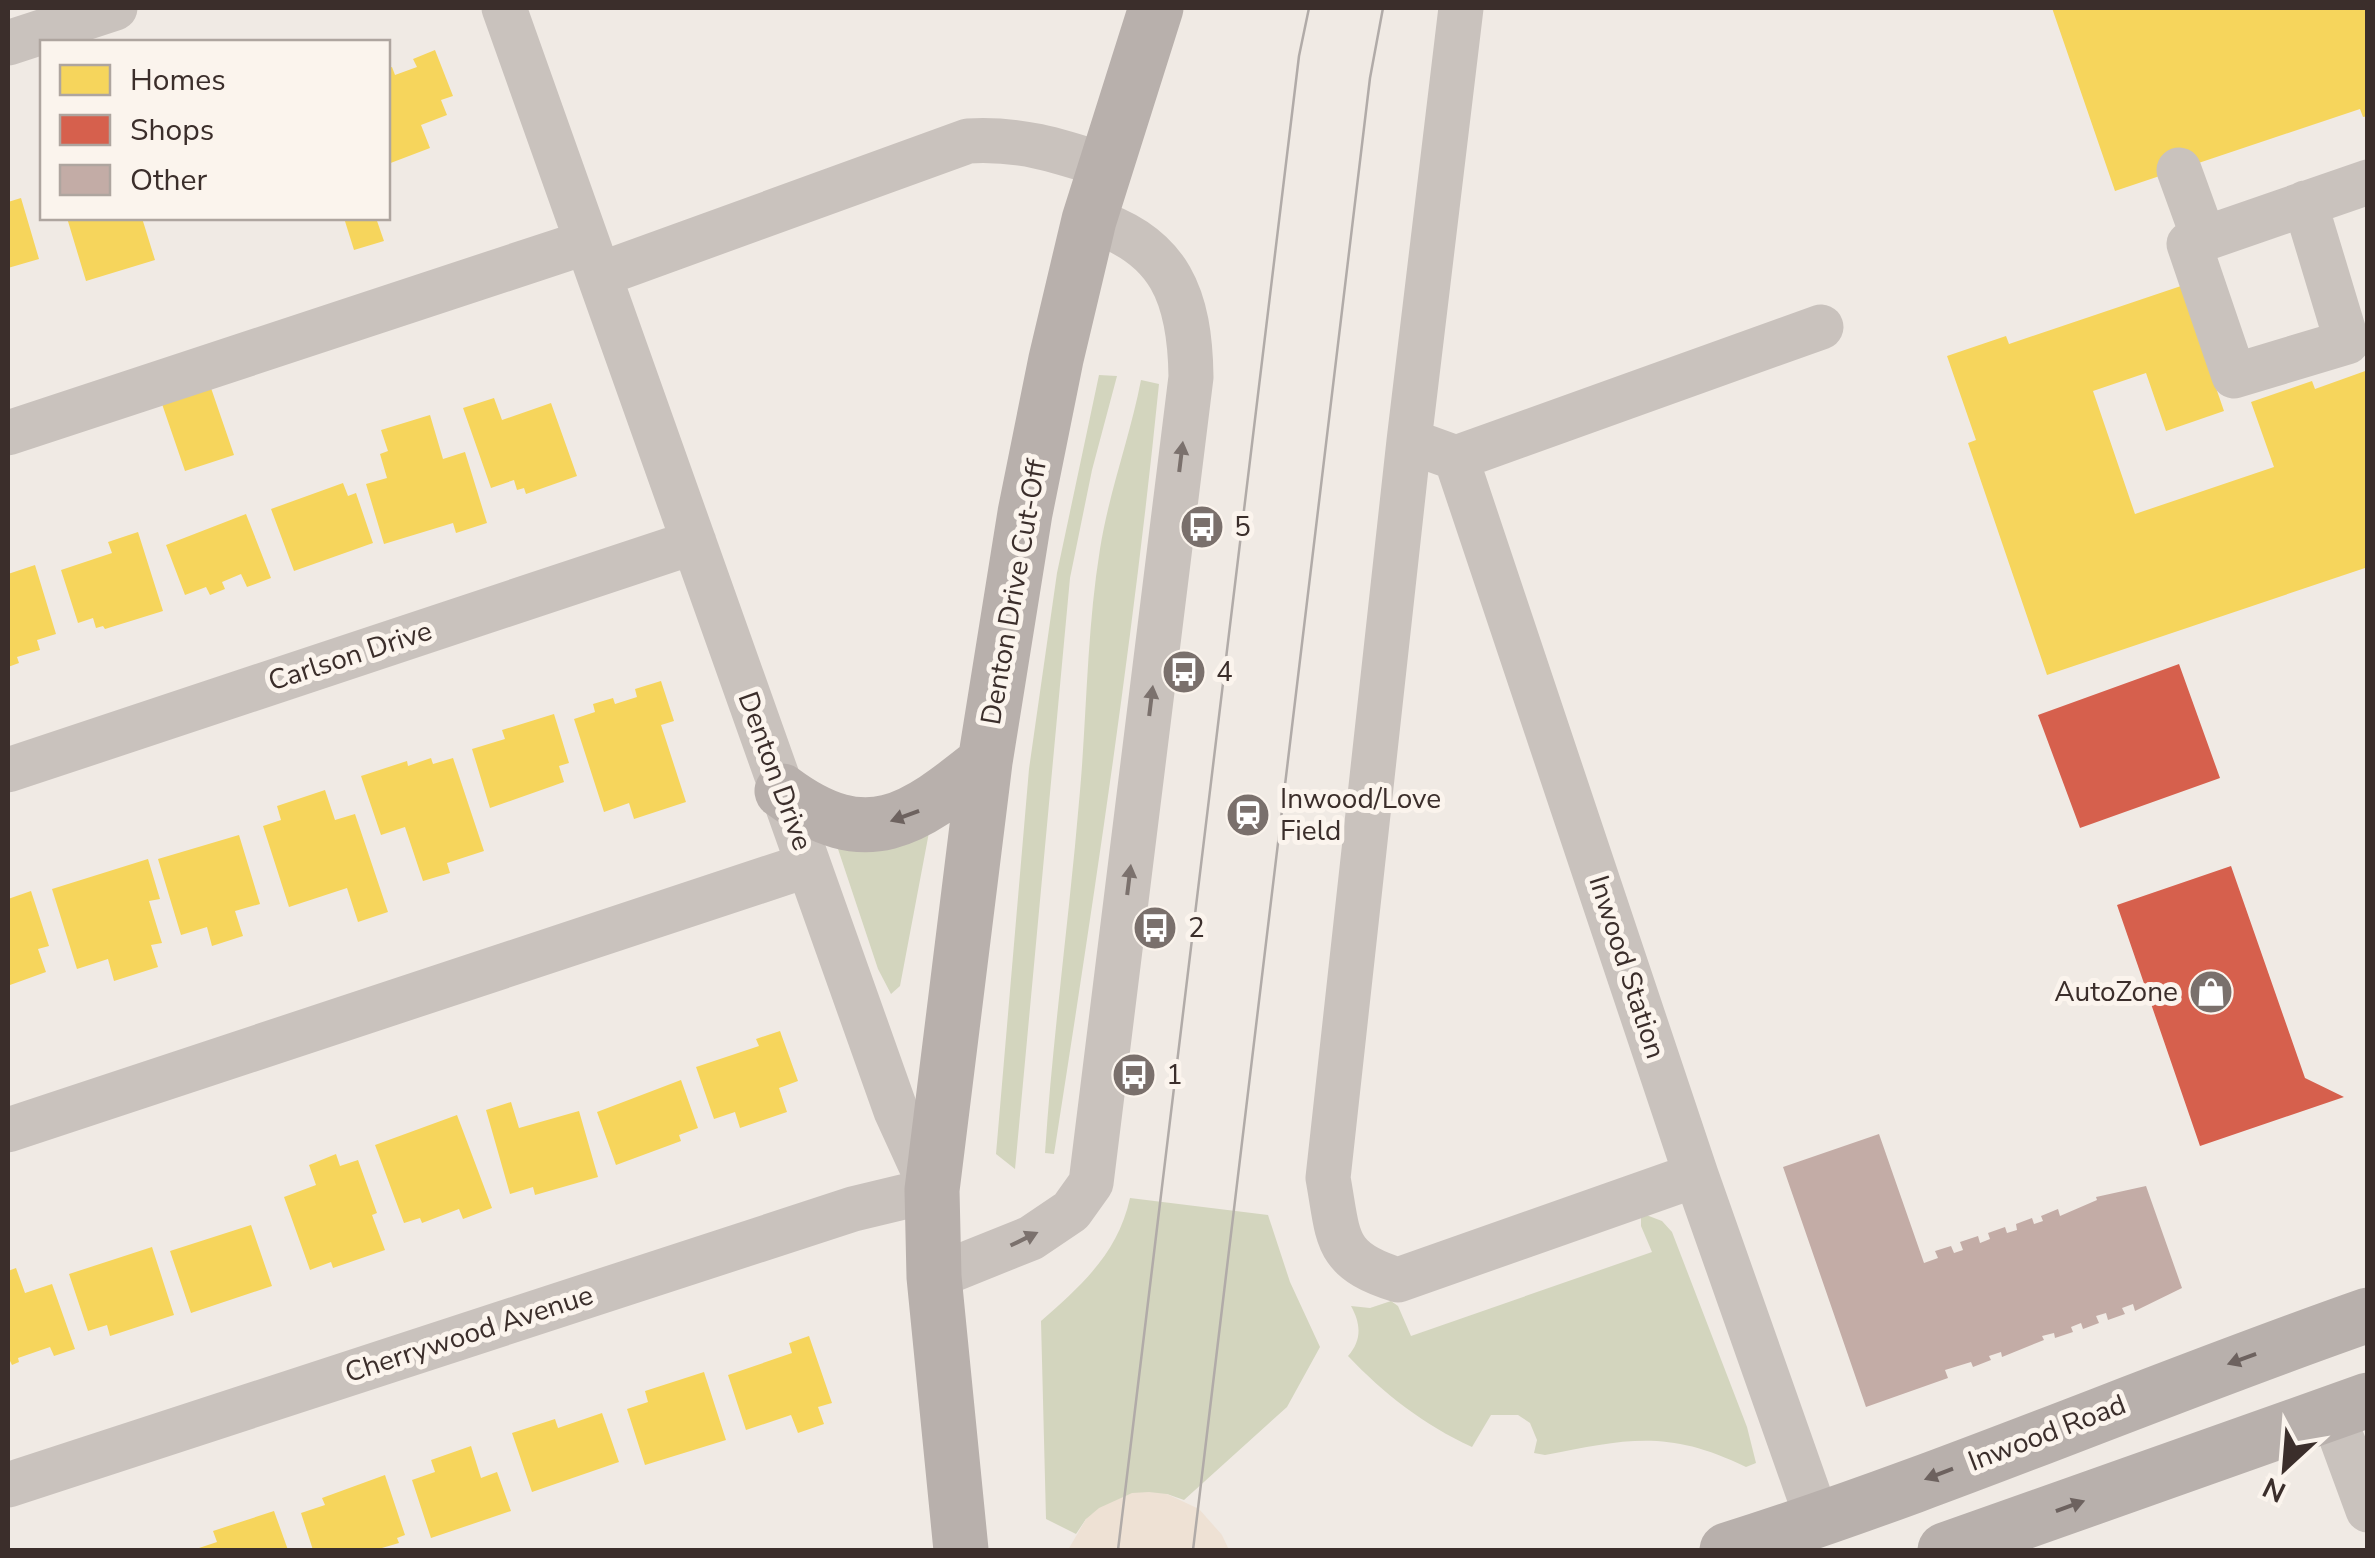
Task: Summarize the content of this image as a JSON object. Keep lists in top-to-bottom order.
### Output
{
  "streets": {
    "main road": ["Denton Drive Cut-Off", "Denton Drive", "Inwood Road"],
    "street": ["Carlson Drive", "Inwood Station", "Cherrywood Avenue"]
  },
  "crossings": [
    ["Denton Drive Cut-Off", "Denton Drive"],
    ["Denton Drive Cut-Off", "Cherrywood Avenue"],
    ["Carlson Drive", "Denton Drive"],
    ["Denton Drive", "Cherrywood Avenue"],
    ["Inwood Station", "Inwood Road"]
  ],
  "places": {
    "bus stop": [
      "5",
      "4",
      "2",
      "1"
    ],
    "station": ["Inwood/Love Field"],
    "shop": ["AutoZone"]
  },
  "legend": ["Homes", "Shops", "Other"],
  "north": "bottom left"
}
